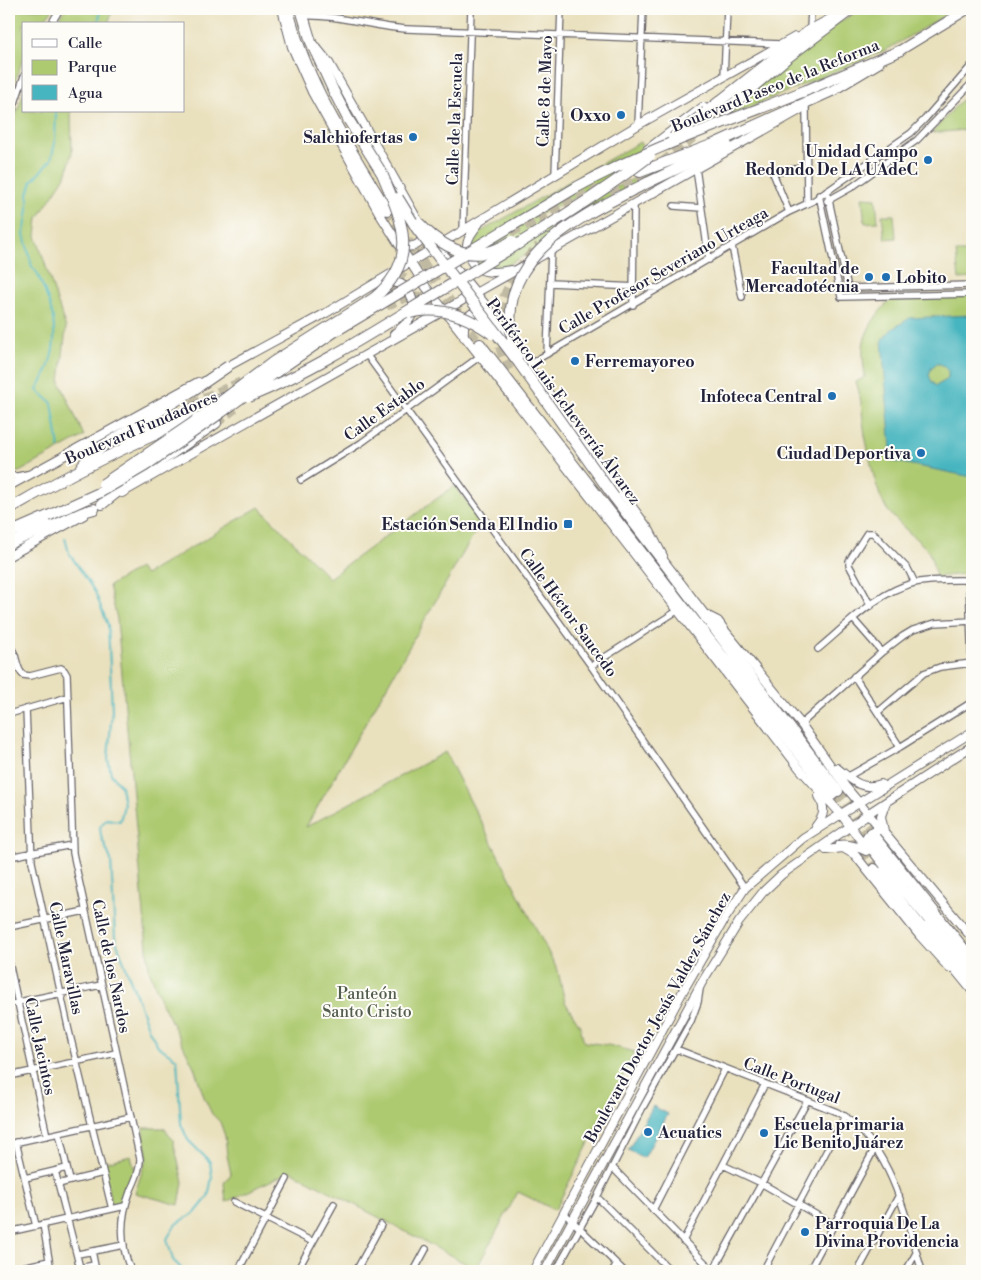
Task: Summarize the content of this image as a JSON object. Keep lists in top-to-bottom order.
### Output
{
  "streets": {
    "highway": ["Boulevard Paseo de la Reforma", "Periférico Luis Echeverría Álvarez", "Boulevard Fundadores"],
    "main road": ["Boulevard Doctor Jesús Valdez Sánchez"],
    "street": [
      "Calle 8 de Mayo",
      "Calle de la Escuela",
      "Calle Profesor Severiano Urteaga",
      "Calle Establo",
      "Calle Héctor Saucedo",
      "Calle Maravillas",
      "Calle de los Nardos",
      "Calle Jacintos",
      "Calle Portugal"
    ]
  },
  "crossings": [
    ["Boulevard Paseo de la Reforma", "Boulevard Fundadores"],
    ["Calle Profesor Severiano Urteaga", "Periférico Luis Echeverría Álvarez"],
    ["Calle Establo", "Calle Héctor Saucedo"],
    ["Calle Héctor Saucedo", "Boulevard Doctor Jesús Valdez Sánchez"],
    ["Boulevard Doctor Jesús Valdez Sánchez", "Calle Portugal"]
  ],
  "parks": ["Panteón Santo Cristo"],
  "places": {
    "other": [
      "Oxxo",
      "Salchiofertas",
      "Unidad Campo Redondo De LA UAdeC",
      "Facultad de Mercadotécnia",
      "Lobito",
      "Ferremayoreo",
      "Infoteca Central",
      "Ciudad Deportiva",
      "Acuatics",
      "Escuela primaria Lic Benito Juárez",
      "Parroquia De La Divina Providencia"
    ],
    "transit": ["Estación Senda El Indio"]
  },
  "legend": ["Calle", "Parque", "Agua"]
}
